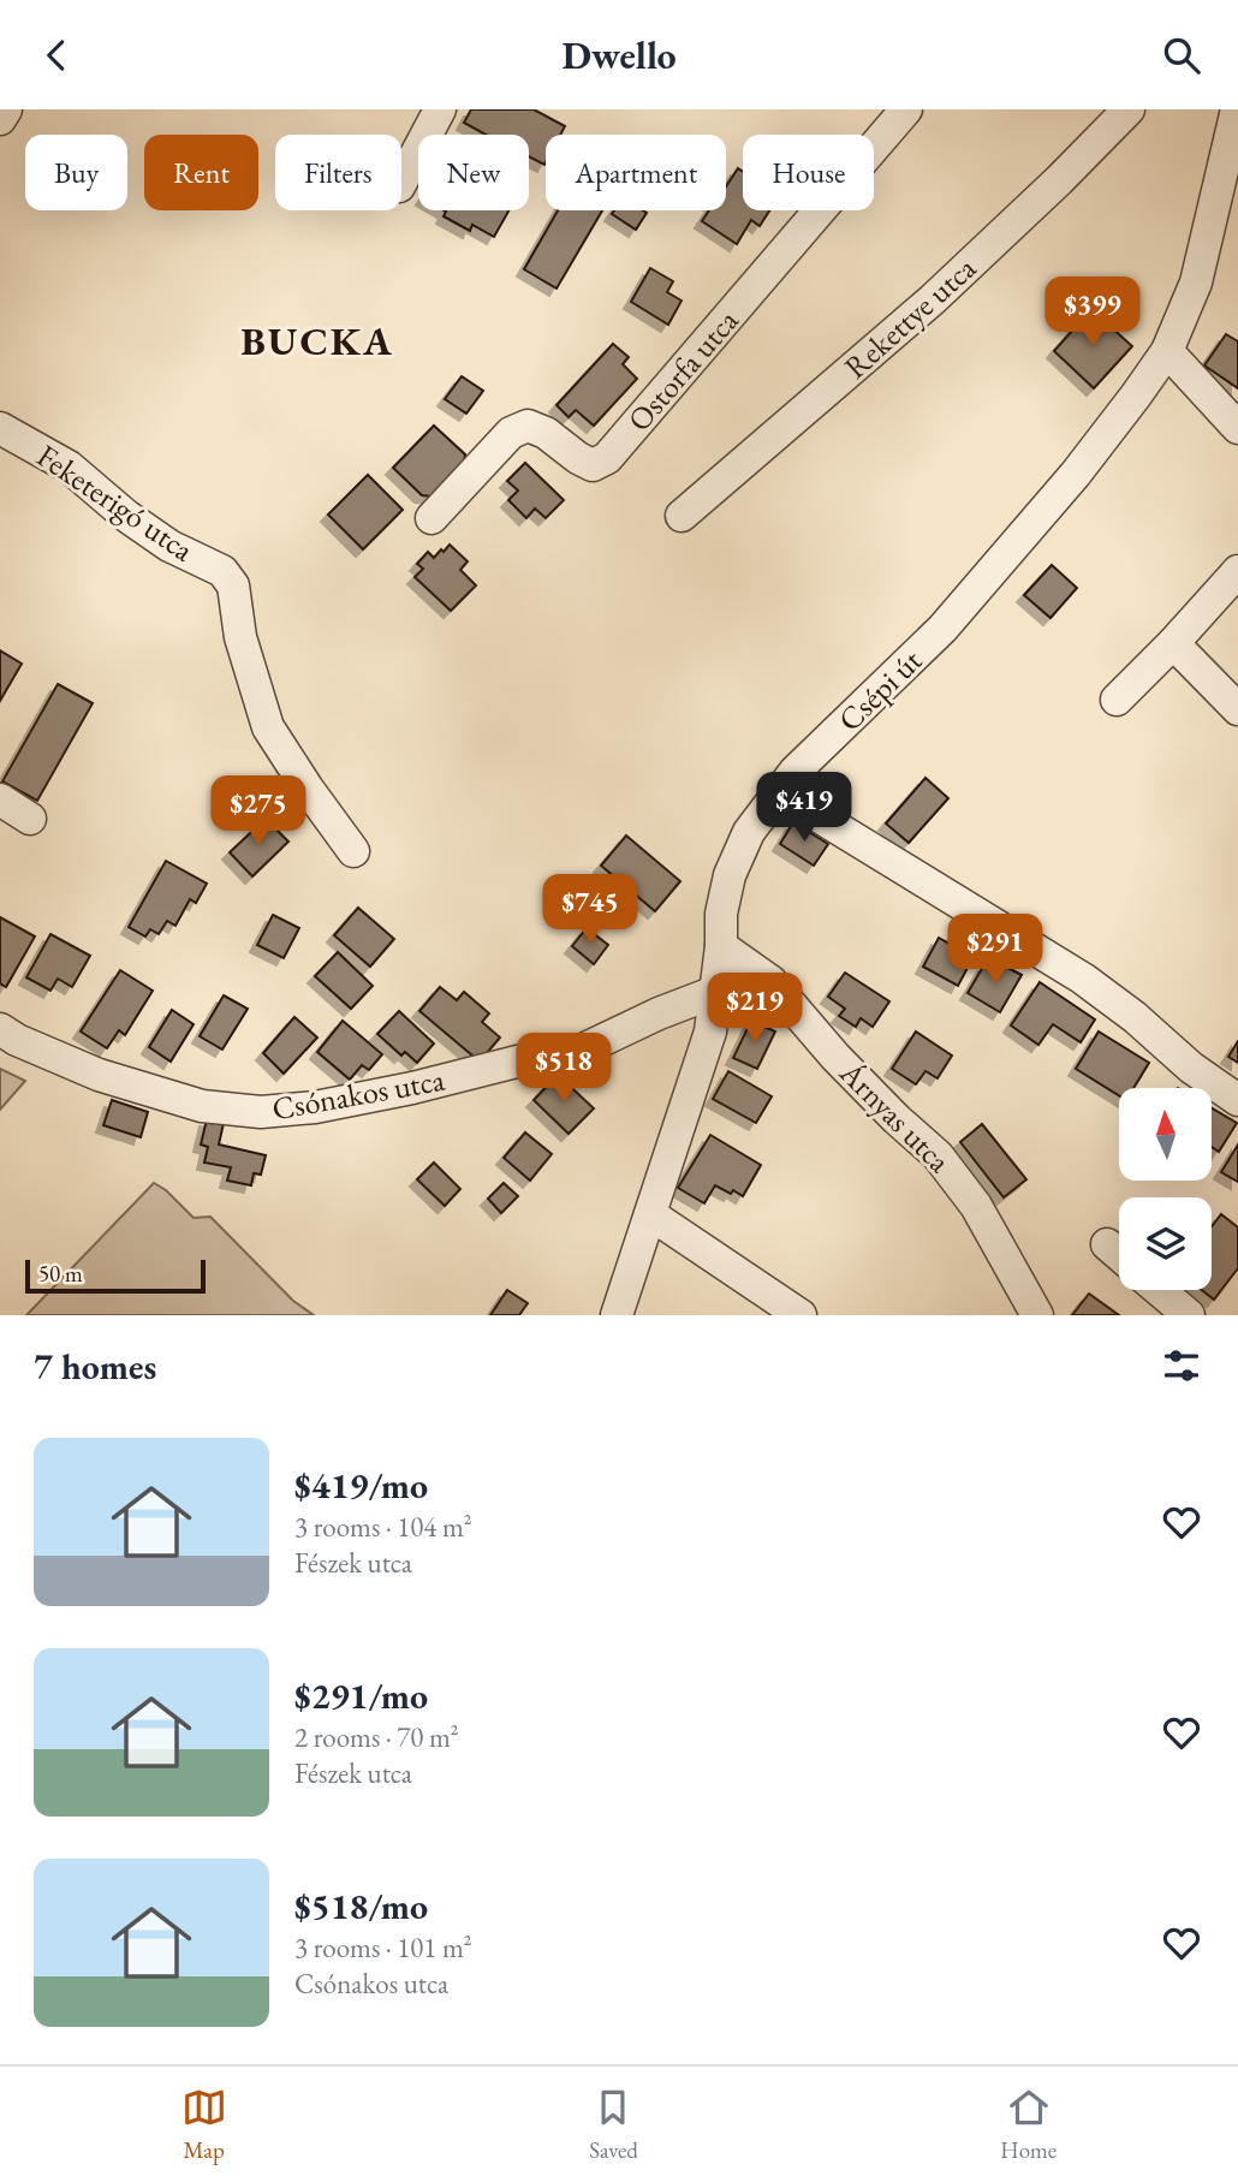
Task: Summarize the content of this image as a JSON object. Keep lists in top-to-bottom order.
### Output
{
  "streets": {
    "street": [
      "Rekettye utca",
      "Ostorfa utca",
      "Feketerigó utca",
      "Csépi út",
      "Csónakos utca",
      "Árnyas utca"
    ]
  },
  "crossings": [
    ["Csépi út", "Csónakos utca"],
    ["Csépi út", "Árnyas utca"]
  ],
  "districts": ["BUCKA"],
  "scale_bar": "50 m",
  "north": "top",
  "page": {
    "header": "Dwello",
    "chip": [
      "Buy",
      "Rent",
      "Filters",
      "New",
      "Apartment",
      "House"
    ],
    "price": [
      "$399",
      "$419",
      "$275",
      "$745",
      "$291",
      "$219",
      "$518"
    ],
    "scale": "50 m",
    "heading": "7 homes",
    "list": [
      {
        "name": "$419/mo",
        "note": "3 rooms · 104 m² · Fészek utca"
      },
      {
        "name": "$291/mo",
        "note": "2 rooms · 70 m² · Fészek utca"
      },
      {
        "name": "$518/mo",
        "note": "3 rooms · 101 m² · Csónakos utca"
      }
    ],
    "tabs": ["Map", "Saved", "Home"]
  }
}
